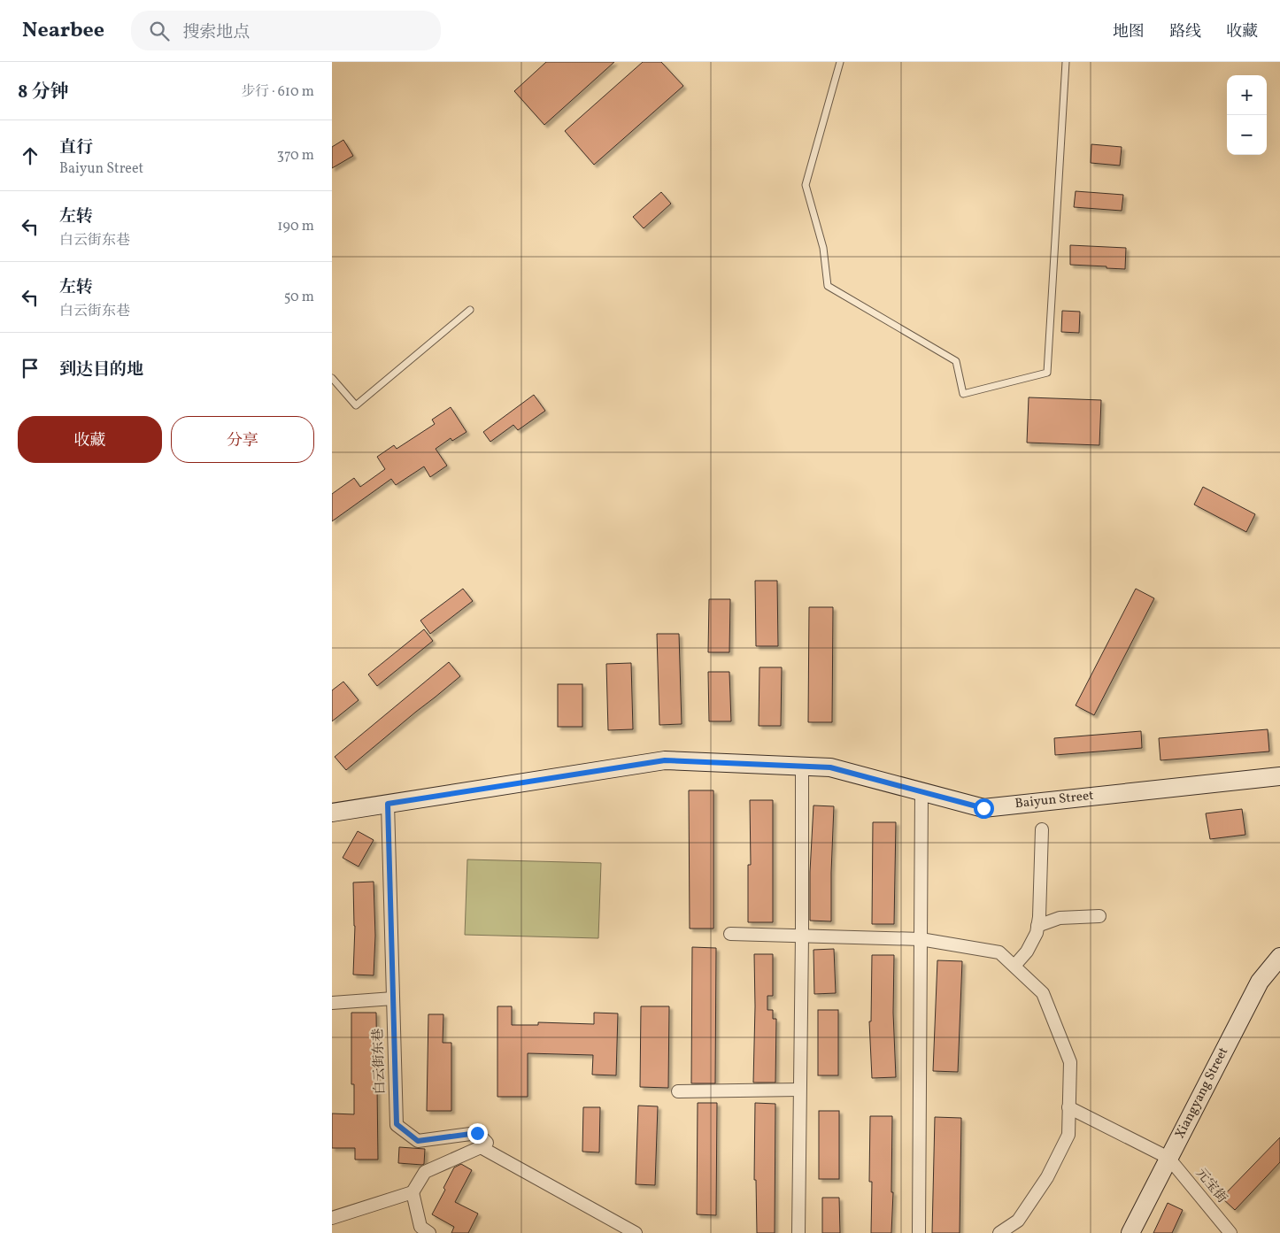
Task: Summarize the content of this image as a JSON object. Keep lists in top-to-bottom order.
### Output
{
  "streets": {
    "main road": ["Baiyun Street", "Xiangyang Street"],
    "street": ["白云街东巷", "元宝街"]
  },
  "crossings": [
    ["Baiyun Street", "白云街东巷"],
    ["Xiangyang Street", "元宝街"]
  ],
  "page": {
    "header": "Nearbee",
    "search": "搜索地点",
    "nav": ["地图", "路线", "收藏"],
    "heading": ["8 分钟", "步行 · 610 m"],
    "map_buttons": ["+", "−"],
    "list": [
      ["直行", "Baiyun Street", "370 m"],
      ["左转", "白云街东巷", "190 m"],
      ["左转", "白云街东巷", "50 m"],
      "到达目的地"
    ],
    "buttons": ["收藏", "分享"]
  }
}
